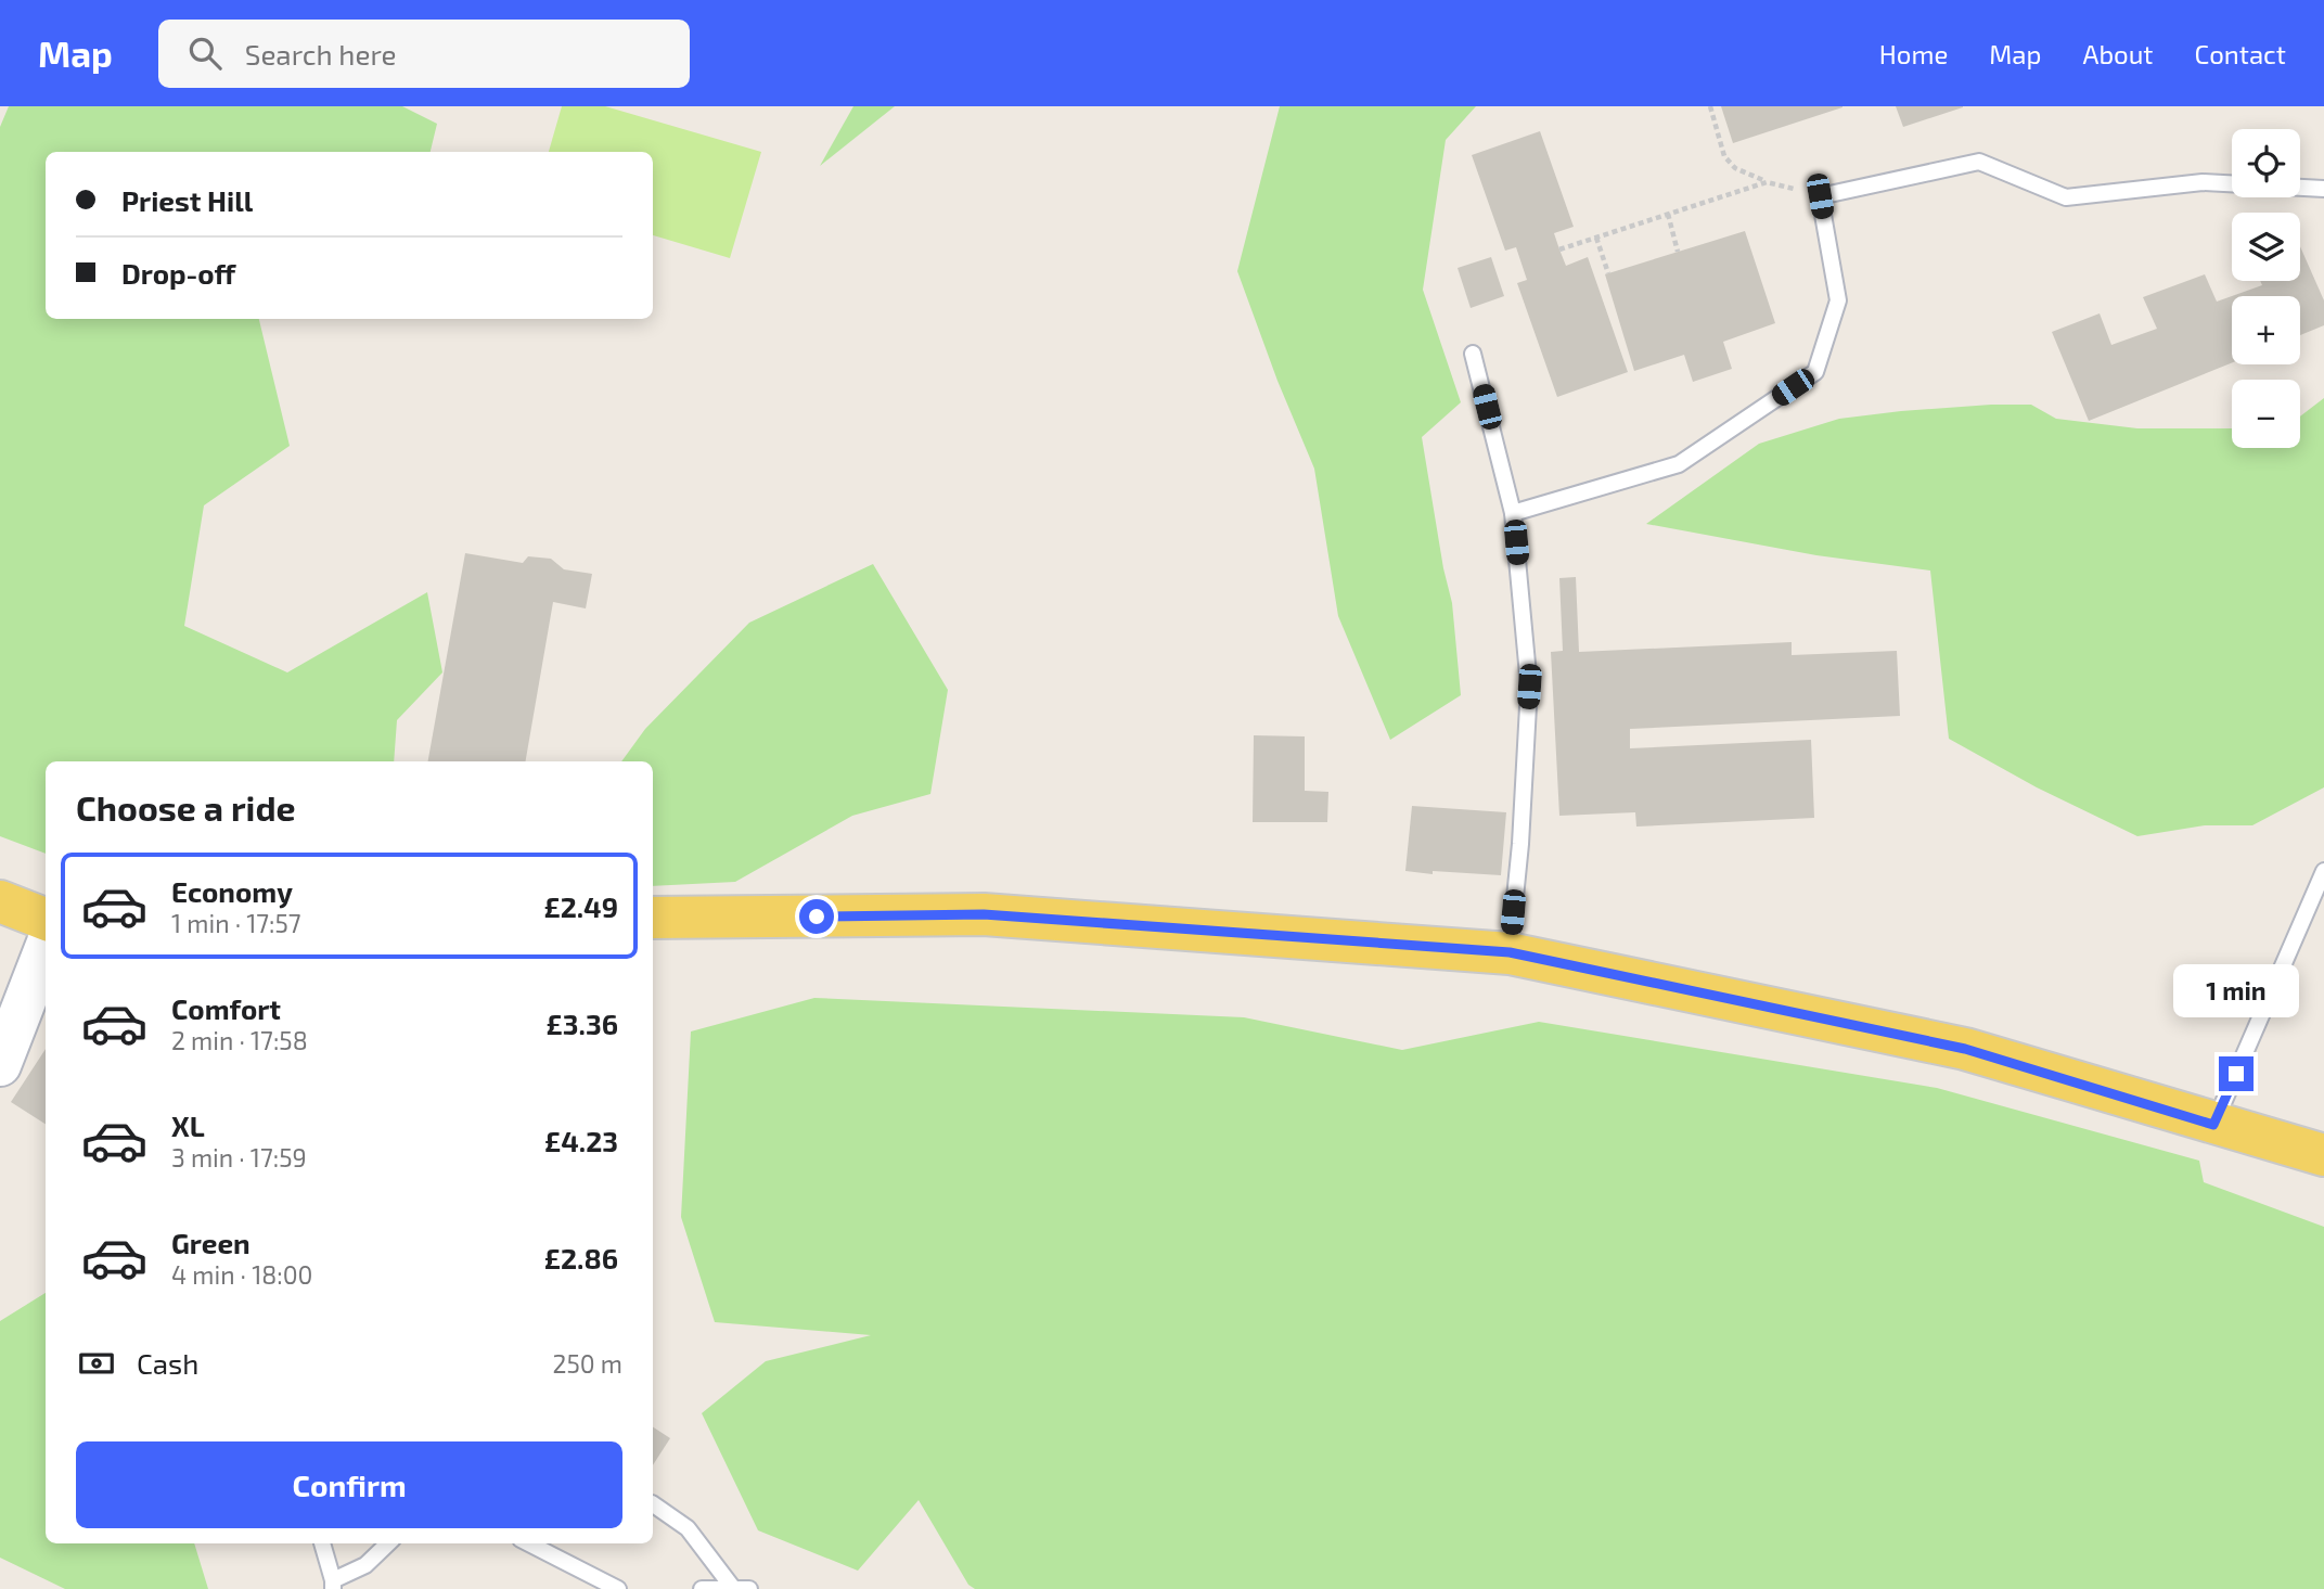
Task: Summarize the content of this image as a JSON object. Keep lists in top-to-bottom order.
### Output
{
  "page": {
    "header": "Map",
    "search": "Search here",
    "nav": [
      "Home",
      "Map",
      "About",
      "Contact"
    ],
    "map_buttons": ["+", "−"],
    "banner": ["Priest Hill", "Drop-off"],
    "heading": "Choose a ride",
    "list": [
      {
        "name": "Economy",
        "note": "1 min · 17:57",
        "value": "£2.49"
      },
      {
        "name": "Comfort",
        "note": "2 min · 17:58",
        "value": "£3.36"
      },
      {
        "name": "XL",
        "note": "3 min · 17:59",
        "value": "£4.23"
      },
      {
        "name": "Green",
        "note": "4 min · 18:00",
        "value": "£2.86"
      }
    ],
    "bubble": "1 min",
    "pay": ["Cash", "250 m"],
    "buttons": "Confirm"
  }
}
